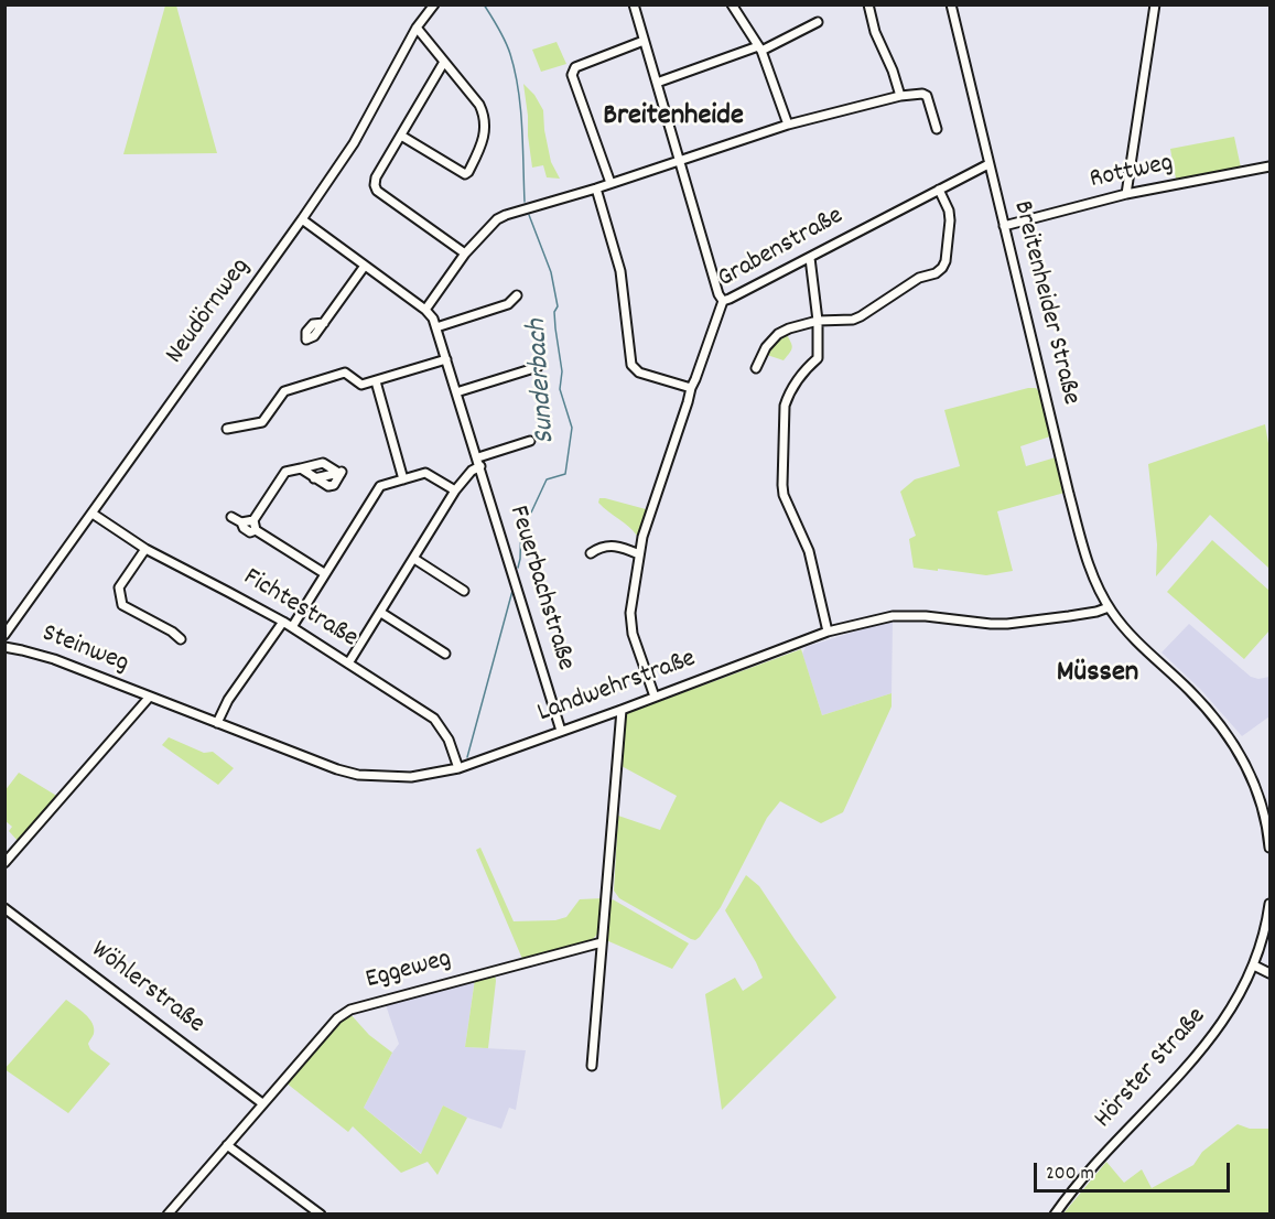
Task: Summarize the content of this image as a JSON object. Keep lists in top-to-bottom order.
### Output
{
  "streets": {
    "street": [
      "Rottweg",
      "Grabenstraße",
      "Breitenheider Straße",
      "Neudörnweg",
      "Feuerbachstraße",
      "Fichtestraße",
      "Steinweg",
      "Landwehrstraße",
      "Eggeweg",
      "Wöhlerstraße",
      "Hörster Straße"
    ]
  },
  "crossings": [
    ["Rottweg", "Breitenheider Straße"],
    ["Grabenstraße", "Breitenheider Straße"],
    ["Grabenstraße", "Landwehrstraße"],
    ["Breitenheider Straße", "Landwehrstraße"],
    ["Neudörnweg", "Feuerbachstraße"],
    ["Neudörnweg", "Fichtestraße"],
    ["Feuerbachstraße", "Landwehrstraße"],
    ["Fichtestraße", "Landwehrstraße"],
    ["Steinweg", "Landwehrstraße"],
    ["Eggeweg", "Wöhlerstraße"]
  ],
  "districts": ["Breitenheide", "Müssen"],
  "water": ["Sunderbach"],
  "scale_bar": "200 m"
}
